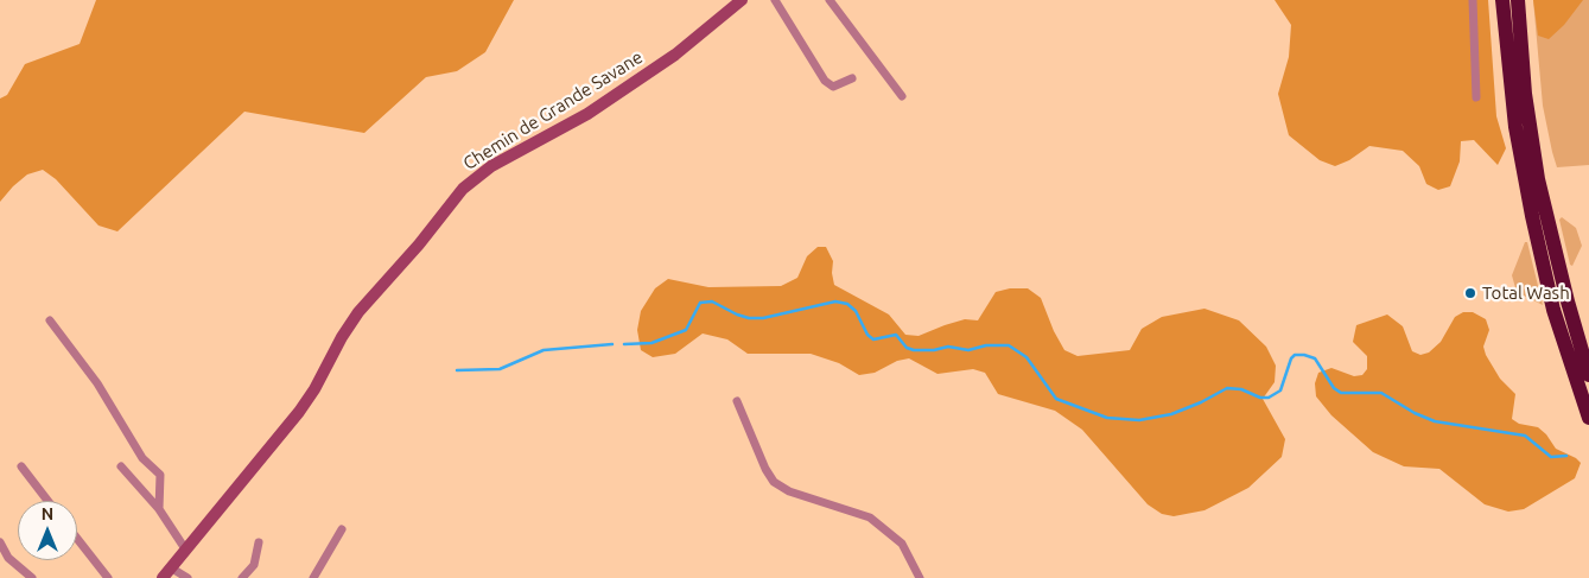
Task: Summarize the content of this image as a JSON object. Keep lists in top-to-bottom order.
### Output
{
  "streets": {
    "street": ["Chemin de Grande Savane"]
  },
  "places": ["Total Wash"],
  "north": "top"
}
